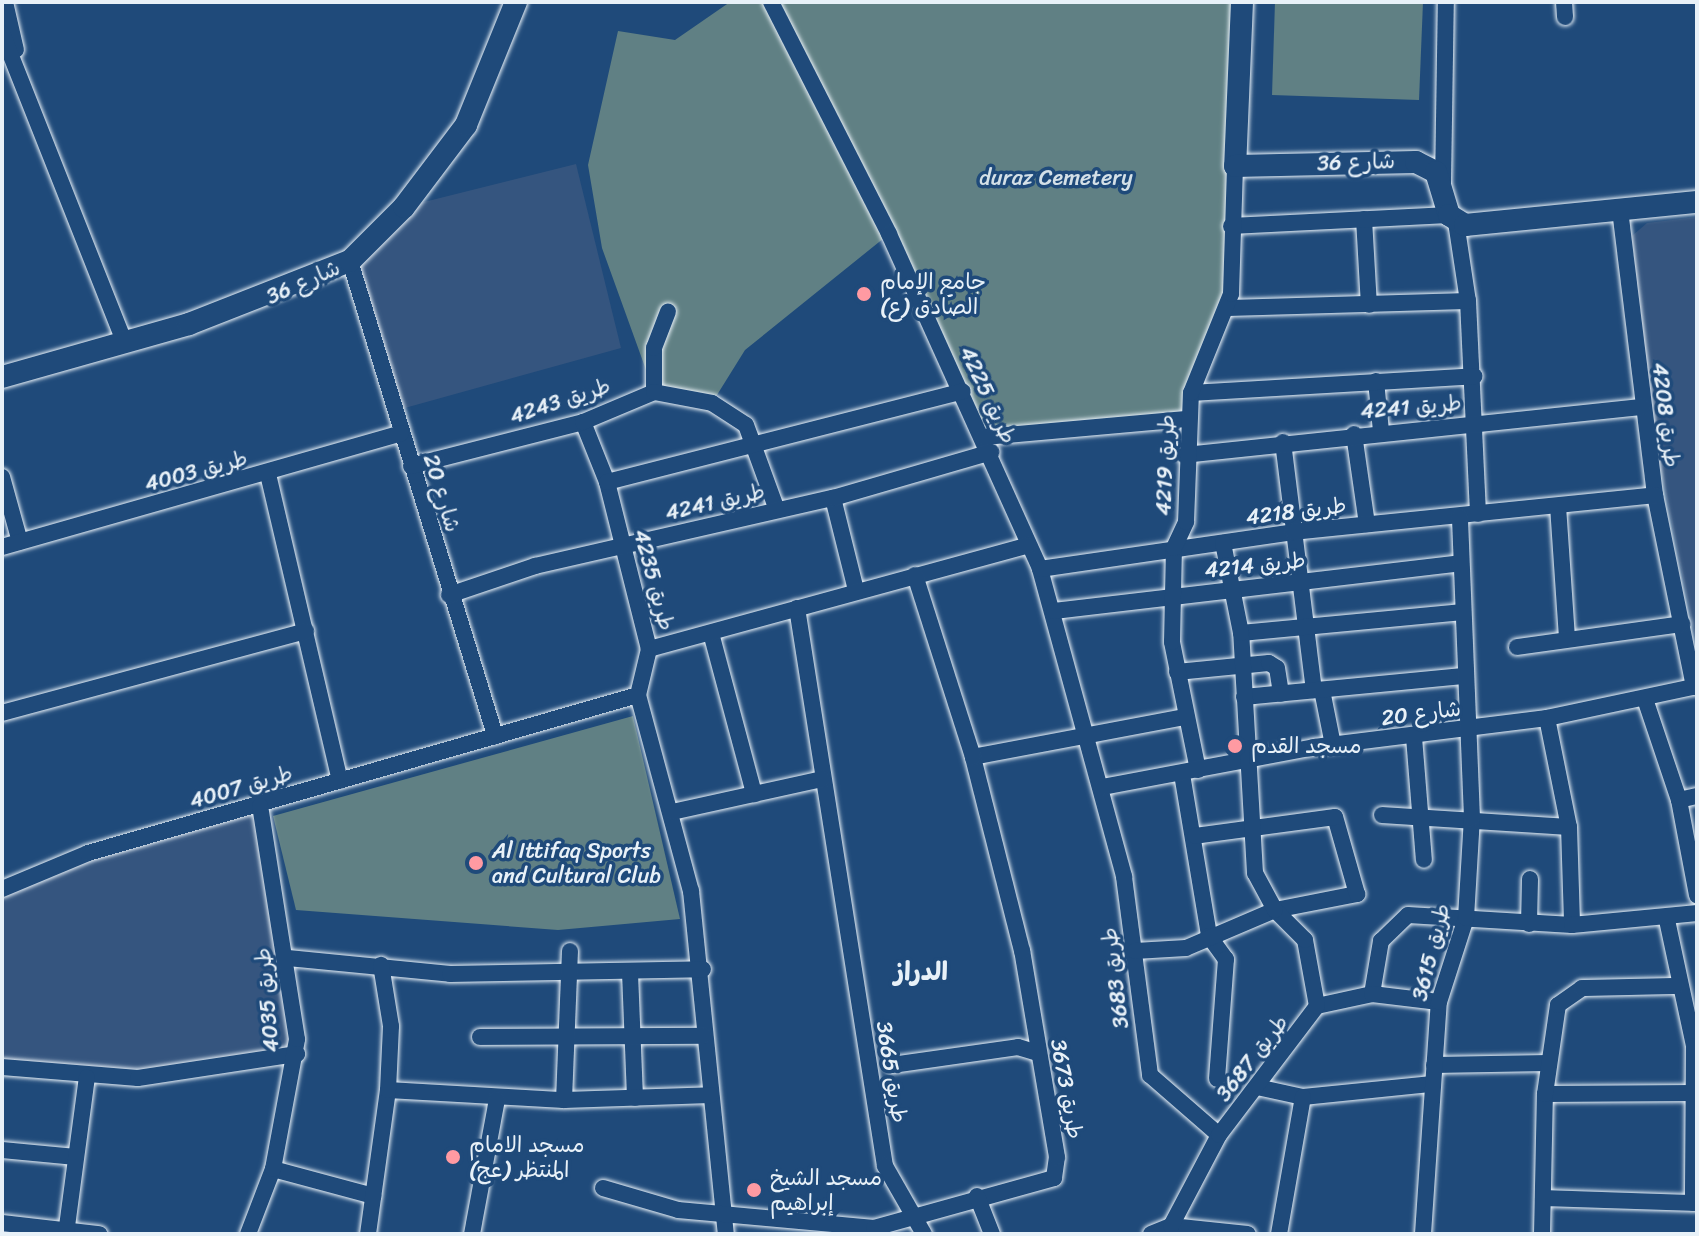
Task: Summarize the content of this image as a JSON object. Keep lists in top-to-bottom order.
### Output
{
  "streets": {
    "street": [
      "شارع 36",
      "طريق 4225",
      "طريق 4243",
      "طريق 4241",
      "طريق 4208",
      "طريق 4219",
      "طريق 4003",
      "شارع 20",
      "طريق 4218",
      "طريق 4214",
      "طريق 4235",
      "طريق 4007",
      "طريق 3615",
      "طريق 3683",
      "طريق 4035",
      "طريق 3687",
      "طريق 3665",
      "طريق 3673"
    ]
  },
  "crossings": [
    ["شارع 36", "طريق 4219"],
    ["شارع 36", "شارع 20"],
    ["طريق 4225", "طريق 4241"],
    ["طريق 4225", "شارع 20"],
    ["طريق 4225", "طريق 4218"],
    ["طريق 4225", "طريق 4214"],
    ["طريق 4225", "طريق 3683"],
    ["طريق 4243", "شارع 20"],
    ["طريق 4243", "طريق 4235"],
    ["طريق 4241", "طريق 4208"],
    ["طريق 4241", "طريق 4219"],
    ["طريق 4241", "شارع 20"],
    ["طريق 4241", "طريق 4235"],
    ["طريق 4208", "شارع 20"],
    ["طريق 4208", "طريق 4218"],
    ["طريق 4219", "شارع 20"],
    ["طريق 4219", "طريق 4218"],
    ["طريق 4219", "طريق 4214"],
    ["طريق 4003", "شارع 20"],
    ["شارع 20", "طريق 4007"],
    ["شارع 20", "طريق 3615"],
    ["شارع 20", "طريق 3683"],
    ["شارع 20", "طريق 3687"],
    ["طريق 4218", "طريق 3615"],
    ["طريق 4218", "طريق 3687"],
    ["طريق 4214", "طريق 3615"],
    ["طريق 4214", "طريق 3687"],
    ["طريق 4235", "طريق 4007"],
    ["طريق 4235", "طريق 3673"],
    ["طريق 4007", "طريق 4035"],
    ["طريق 3683", "طريق 3687"],
    ["طريق 3665", "طريق 3673"]
  ],
  "districts": ["الدراز"],
  "parks": ["duraz Cemetery"],
  "places": [
    "جامع الإمام الصادق (ع)",
    "مسجد القدم",
    "Al Ittifaq Sports and Cultural Club",
    "مسجد الامام المنتظر (عج)",
    "مسجد الشيخ إبراهيم"
  ]
}
